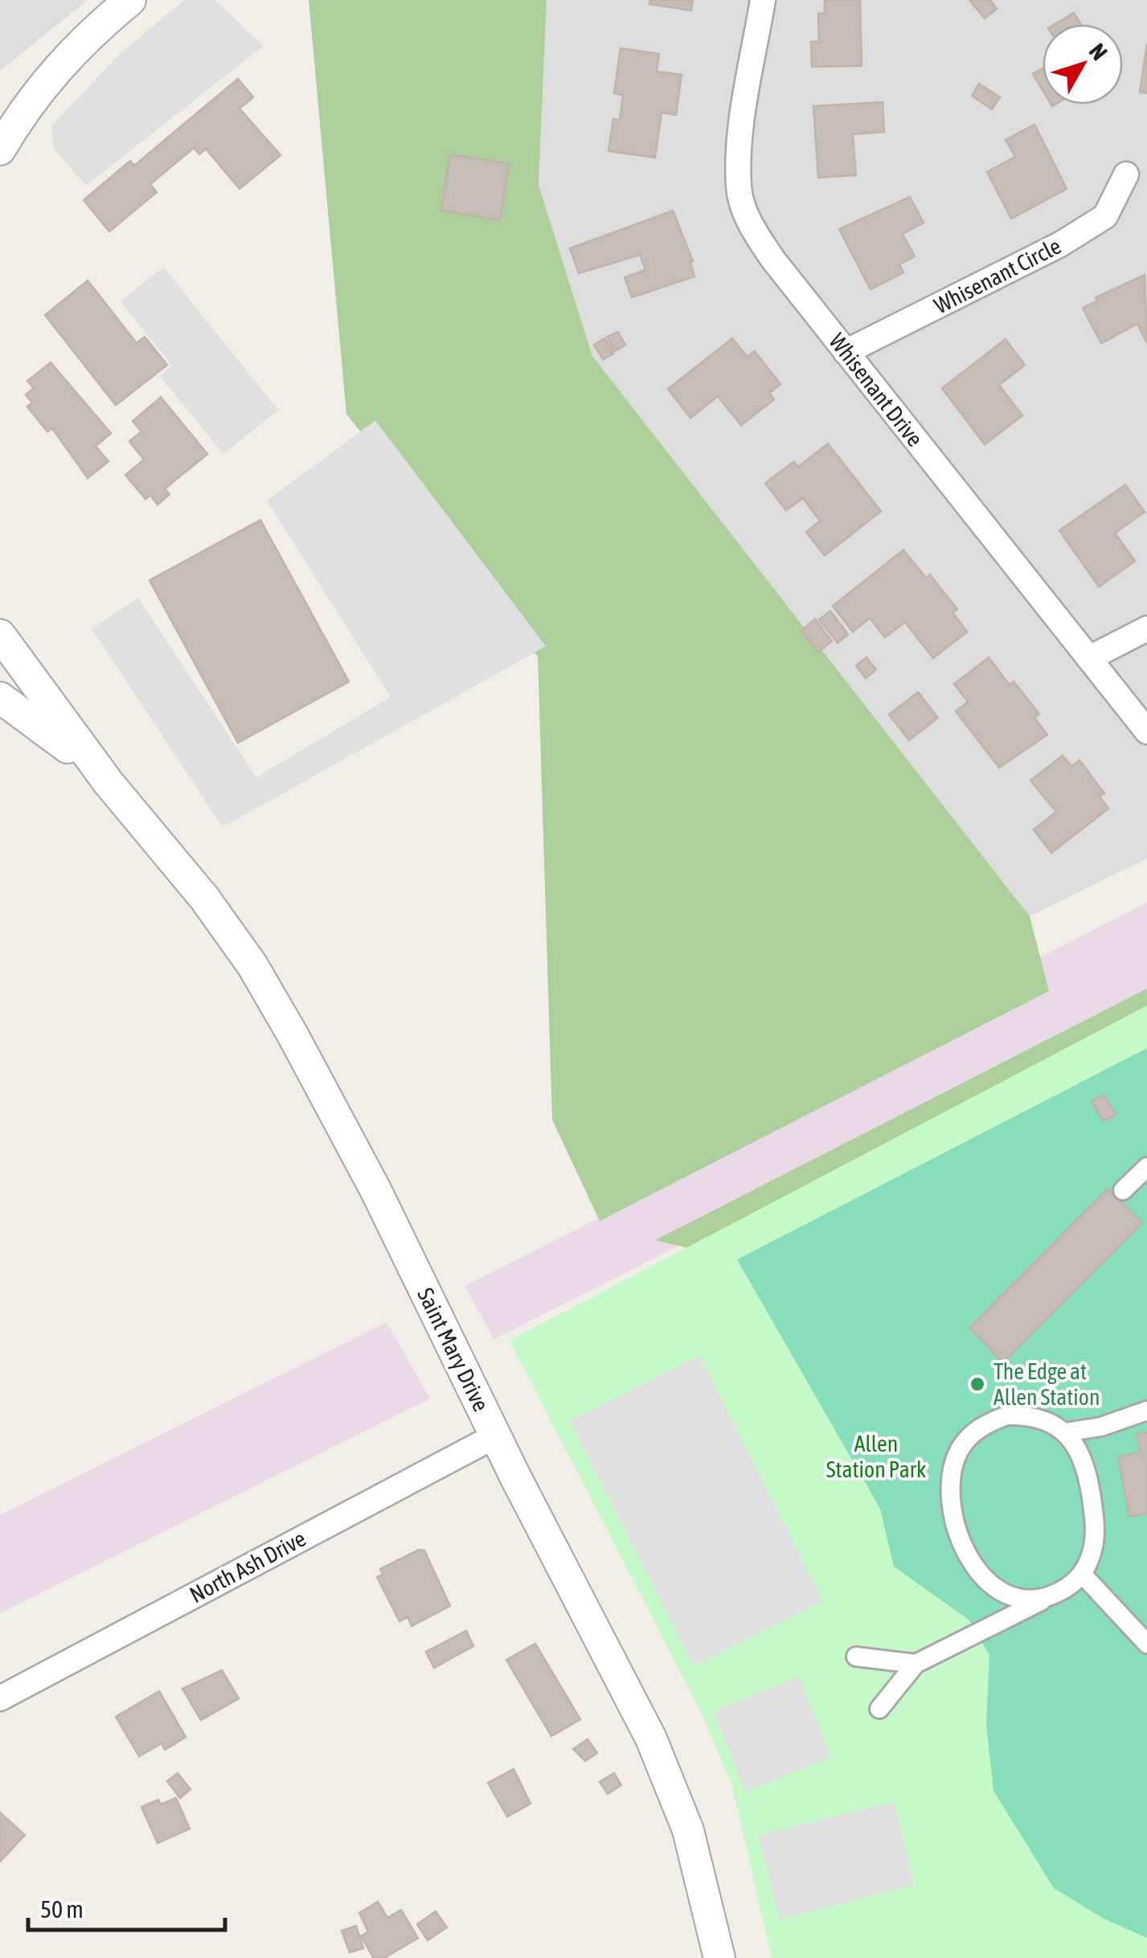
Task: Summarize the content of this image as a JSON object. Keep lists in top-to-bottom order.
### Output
{
  "streets": {
    "street": [
      "Whisenant Circle",
      "Whisenant Drive",
      "Saint Mary Drive",
      "North Ash Drive"
    ]
  },
  "crossings": [
    ["Whisenant Circle", "Whisenant Drive"],
    ["Saint Mary Drive", "North Ash Drive"]
  ],
  "parks": ["Allen Station Park"],
  "places": ["The Edge at Allen Station"],
  "scale_bar": "50 m",
  "north": "top right"
}
